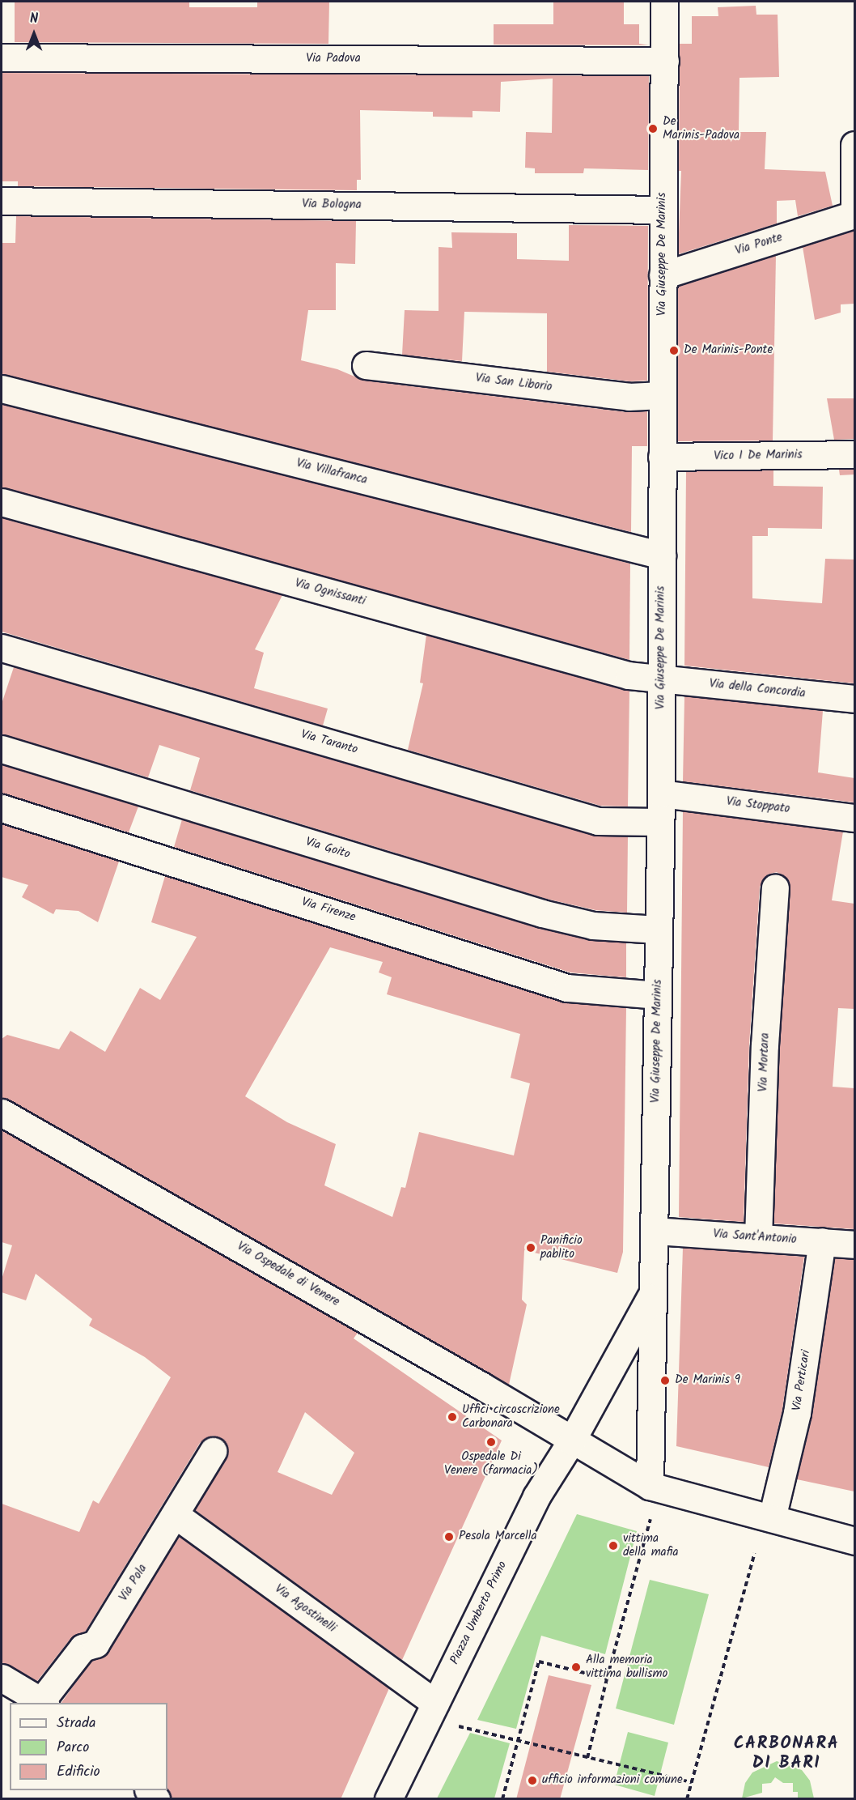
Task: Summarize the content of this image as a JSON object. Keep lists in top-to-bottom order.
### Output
{
  "streets": {
    "street": [
      "Via Padova",
      "Via Bologna",
      "Via Ponte",
      "Via Giuseppe De Marinis",
      "Via San Liborio",
      "Vico I De Marinis",
      "Via Villafranca",
      "Via Ognissanti",
      "Via della Concordia",
      "Via Taranto",
      "Via Stoppato",
      "Via Goito",
      "Via Firenze",
      "Via Mortara",
      "Via Sant'Antonio",
      "Via Ospedale di Venere",
      "Via Perticari",
      "Via Pola",
      "Via Agostinelli",
      "Piazza Umberto Primo"
    ]
  },
  "crossings": [
    ["Via Padova", "Via Giuseppe De Marinis"],
    ["Via Bologna", "Via Giuseppe De Marinis"],
    ["Via Ponte", "Via Giuseppe De Marinis"],
    ["Via Giuseppe De Marinis", "Via San Liborio"],
    ["Via Giuseppe De Marinis", "Vico I De Marinis"],
    ["Via Giuseppe De Marinis", "Via Villafranca"],
    ["Via Giuseppe De Marinis", "Via Ognissanti"],
    ["Via Giuseppe De Marinis", "Via della Concordia"],
    ["Via Giuseppe De Marinis", "Via Taranto"],
    ["Via Giuseppe De Marinis", "Via Stoppato"],
    ["Via Giuseppe De Marinis", "Via Goito"],
    ["Via Giuseppe De Marinis", "Via Firenze"],
    ["Via Giuseppe De Marinis", "Via Sant'Antonio"],
    ["Via Giuseppe De Marinis", "Piazza Umberto Primo"],
    ["Via Ognissanti", "Via della Concordia"],
    ["Via Mortara", "Via Sant'Antonio"],
    ["Via Sant'Antonio", "Via Perticari"],
    ["Via Ospedale di Venere", "Piazza Umberto Primo"],
    ["Via Pola", "Via Agostinelli"],
    ["Via Agostinelli", "Piazza Umberto Primo"]
  ],
  "districts": ["CARBONARA DI BARI"],
  "places": [
    "De Marinis-Padova",
    "De Marinis-Ponte",
    "Panificio pablito",
    "De Marinis 9",
    "Uffici circoscrizione Carbonara",
    "Ospedale Di Venere (farmacia)",
    "Pesola Marcella",
    "vittima della mafia",
    "Alla memoria vittima bullismo",
    "ufficio informazioni comune"
  ],
  "legend": ["Strada", "Parco", "Edificio"],
  "north": "top"
}
